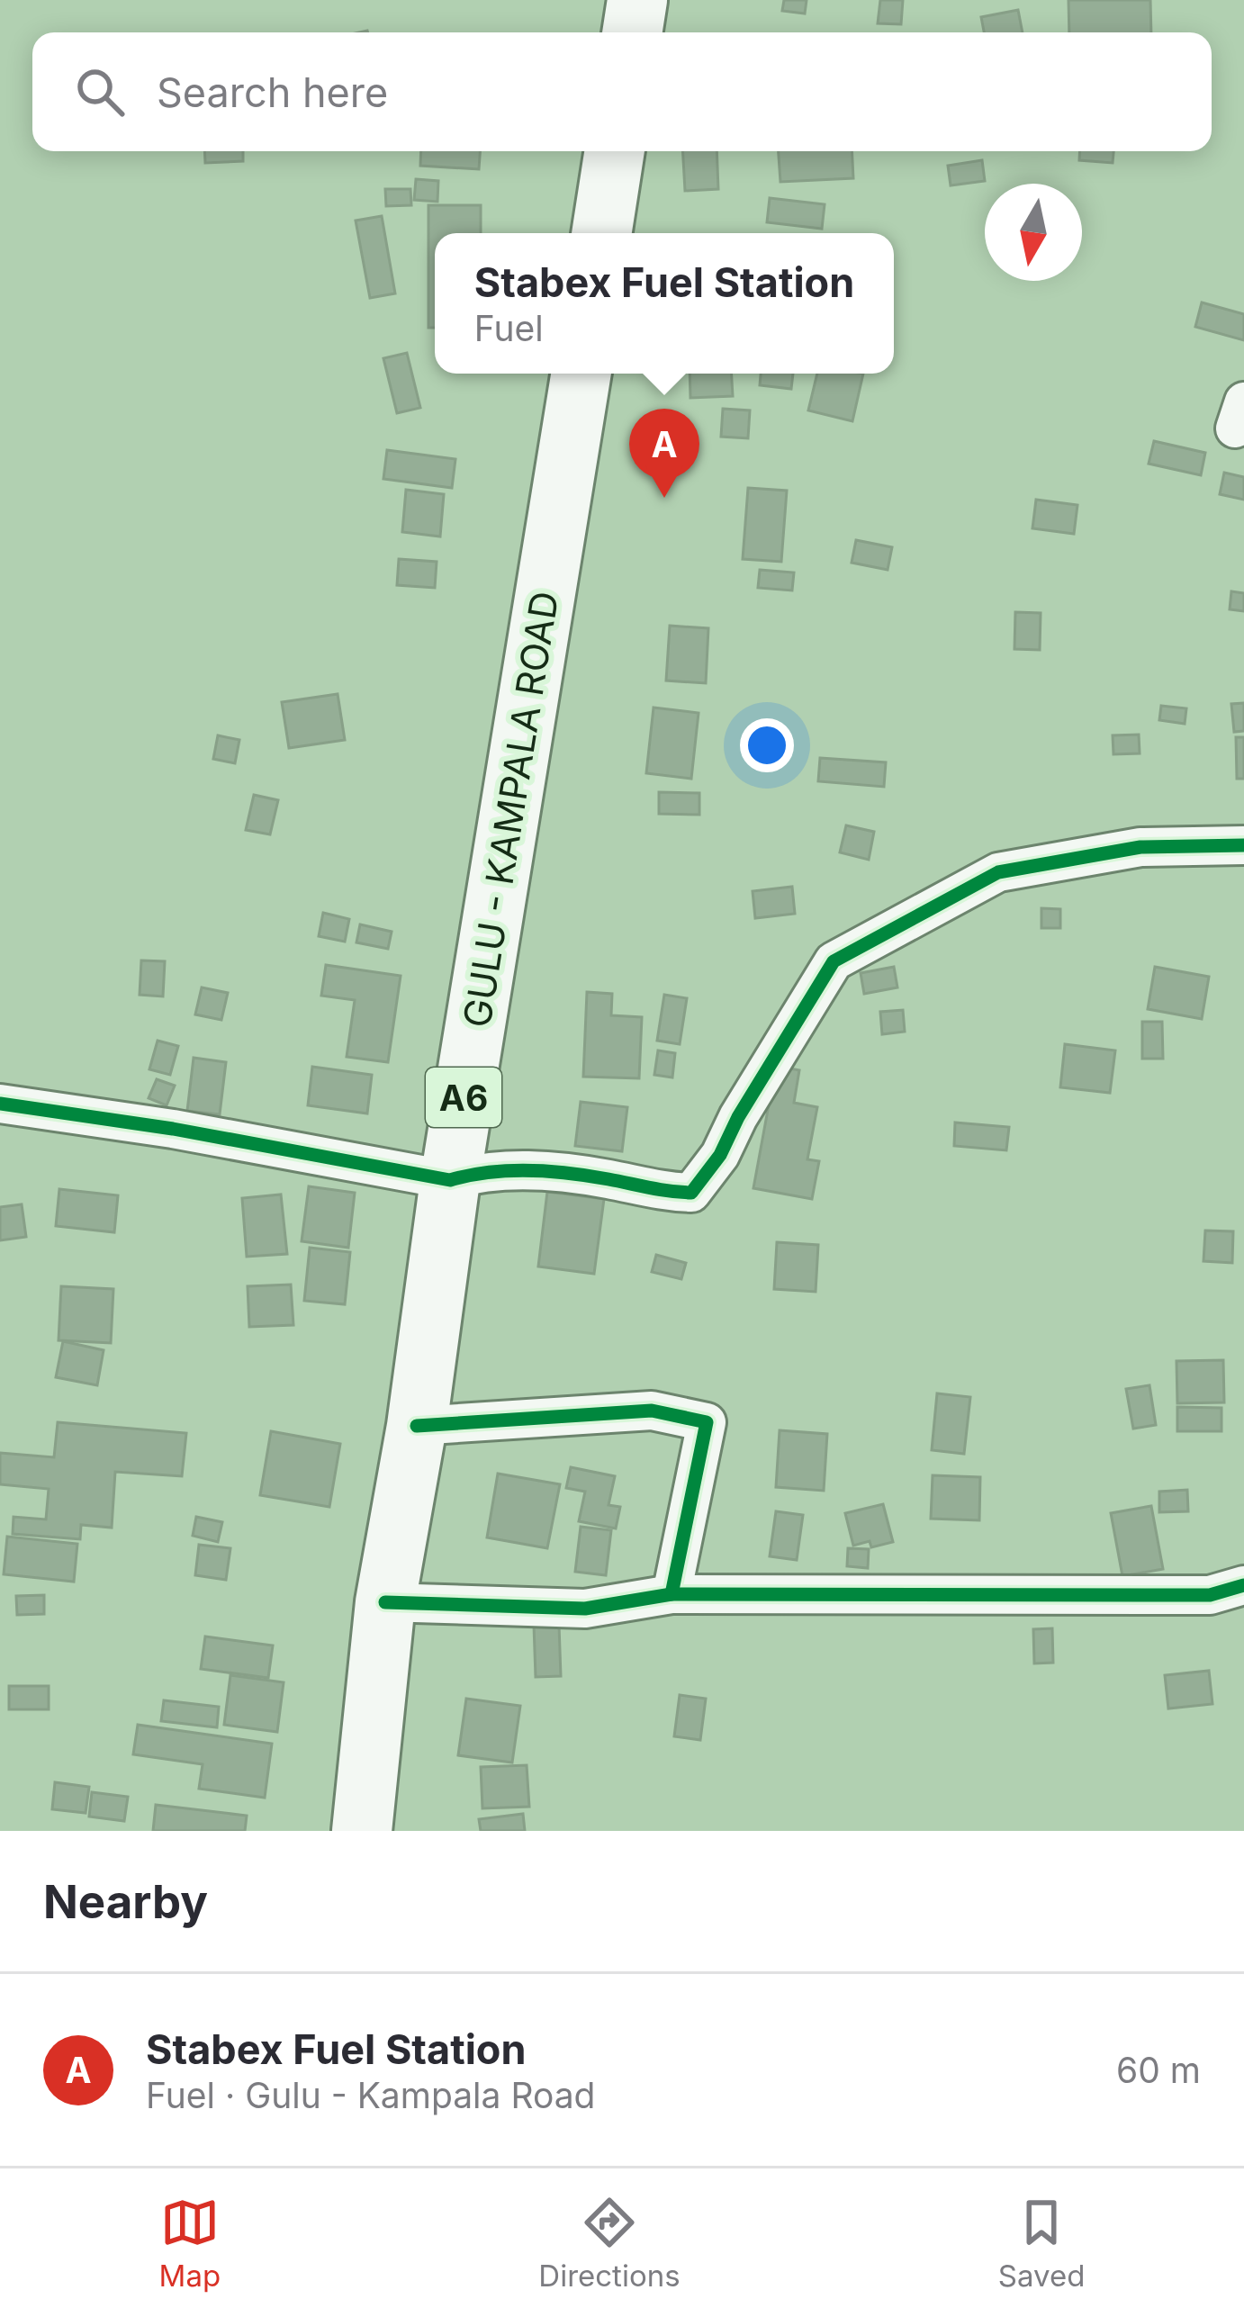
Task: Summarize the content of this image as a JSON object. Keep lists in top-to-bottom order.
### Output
{
  "streets": {
    "main road": ["GULU - KAMPALA ROAD", "A6"]
  },
  "north": "bottom",
  "page": {
    "search": "Search here",
    "popup": ["Stabex Fuel Station", "Fuel"],
    "pins": "A",
    "heading": "Nearby",
    "list": [
      {
        "mark": "A",
        "name": "Stabex Fuel Station",
        "note": "Fuel · Gulu - Kampala Road",
        "value": "60 m"
      }
    ],
    "nav": ["Map", "Directions", "Saved"]
  }
}
